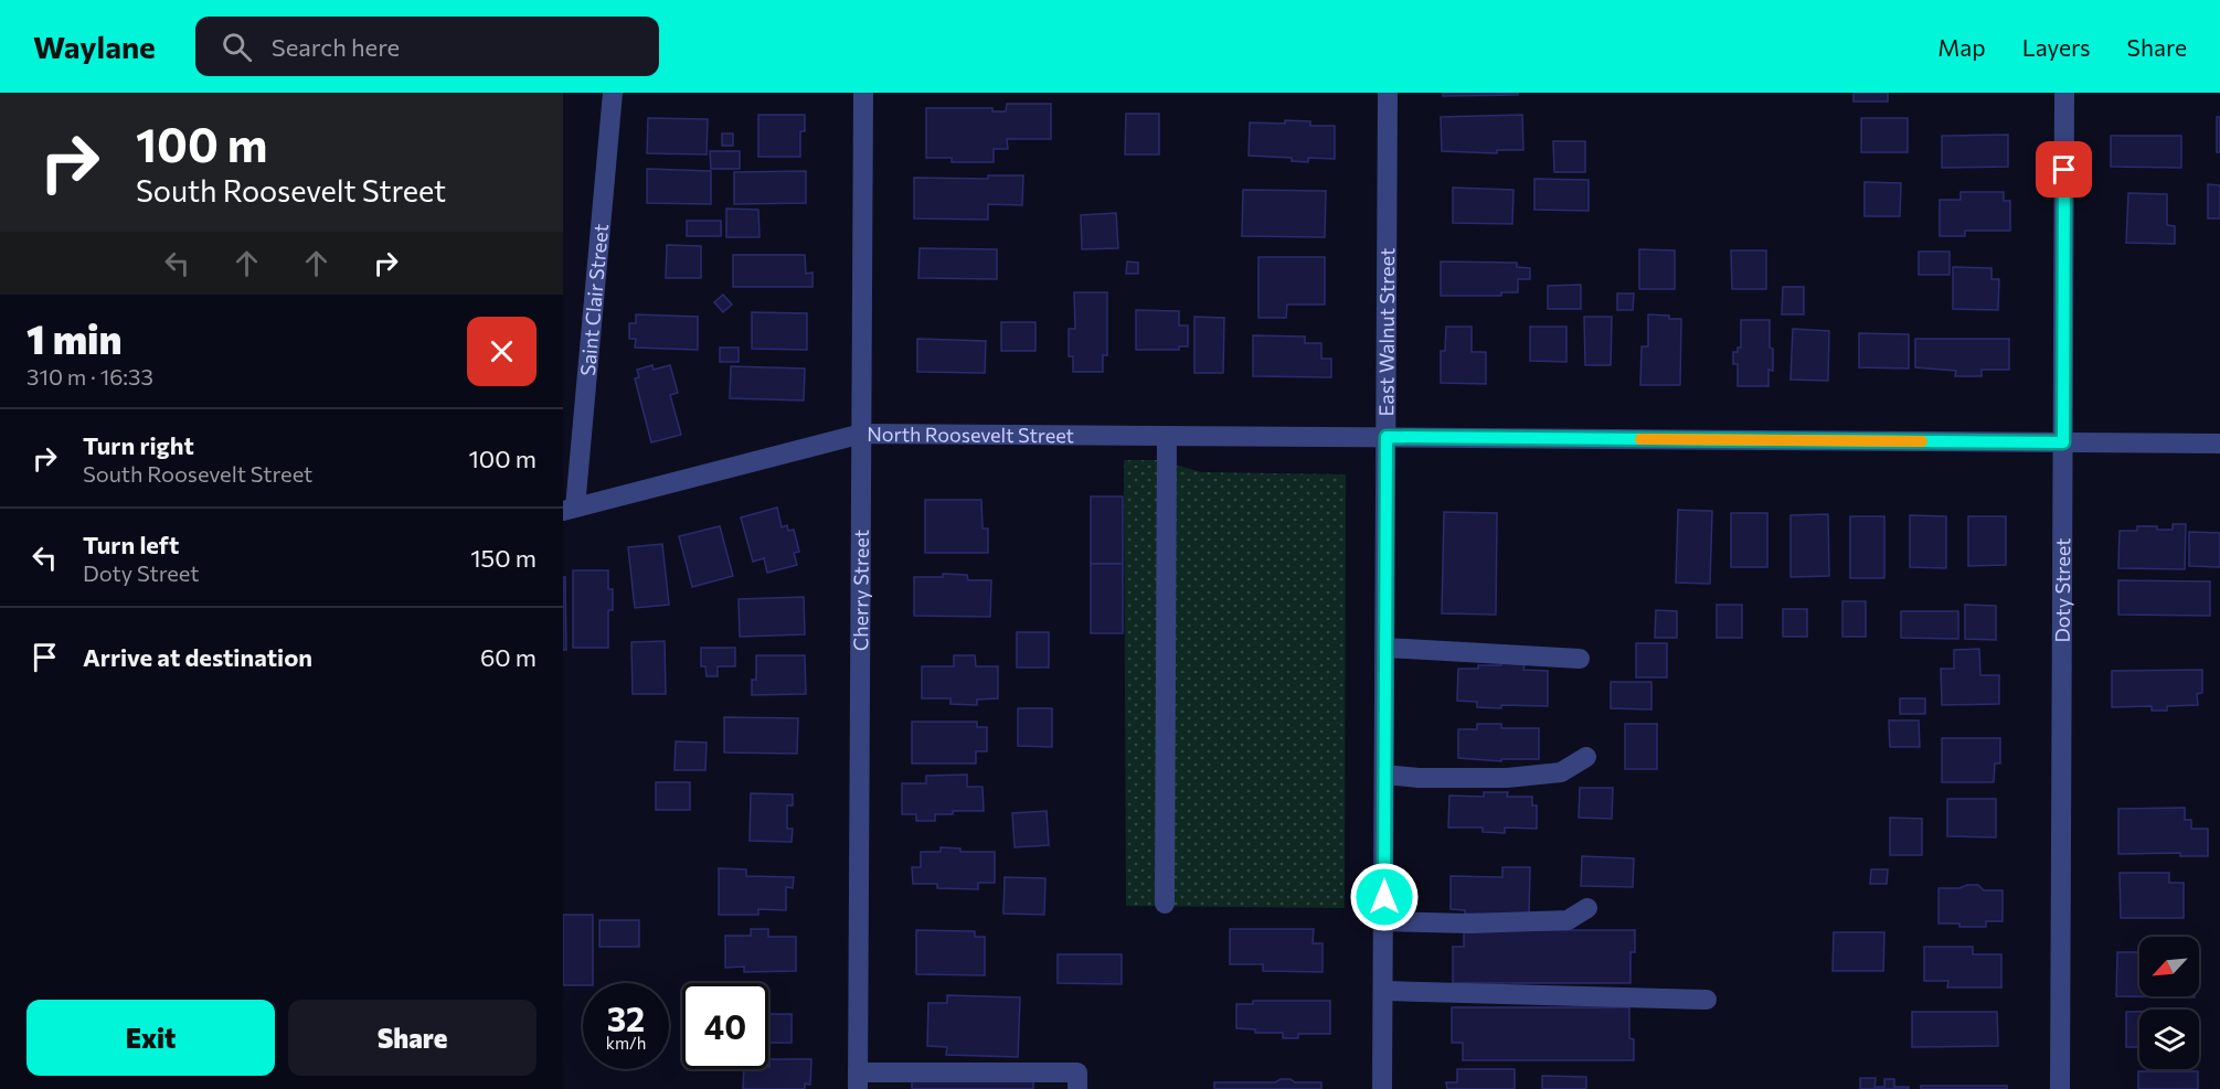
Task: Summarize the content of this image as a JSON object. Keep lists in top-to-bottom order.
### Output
{
  "streets": {
    "street": [
      "Saint Clair Street",
      "East Walnut Street",
      "North Roosevelt Street",
      "Cherry Street",
      "Doty Street"
    ]
  },
  "crossings": [
    ["Saint Clair Street", "North Roosevelt Street"],
    ["East Walnut Street", "North Roosevelt Street"],
    ["North Roosevelt Street", "Cherry Street"],
    ["North Roosevelt Street", "Doty Street"]
  ],
  "north": "bottom left",
  "page": {
    "header": "Waylane",
    "search": "Search here",
    "nav": ["Map", "Layers", "Share"],
    "turn": ["100 m", "South Roosevelt Street"],
    "heading": ["1 min", "310 m · 16:33"],
    "list": [
      {
        "name": "Turn right",
        "note": "South Roosevelt Street",
        "value": "100 m"
      },
      {
        "name": "Turn left",
        "note": "Doty Street",
        "value": "150 m"
      },
      {
        "name": "Arrive at destination",
        "value": "60 m"
      }
    ],
    "speed": "32 km/h",
    "limit": "40",
    "buttons": ["Exit", "Share"]
  }
}
